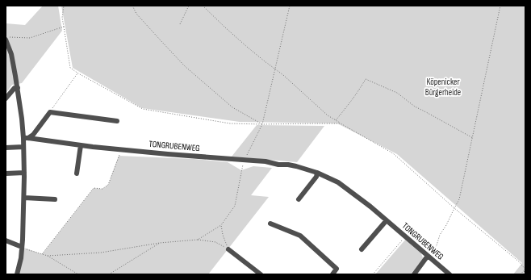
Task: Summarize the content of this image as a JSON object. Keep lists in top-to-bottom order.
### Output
{
  "streets": {
    "street": ["TONGRUBENWEG"]
  },
  "parks": ["Köpenicker Bürgerheide"]
}
